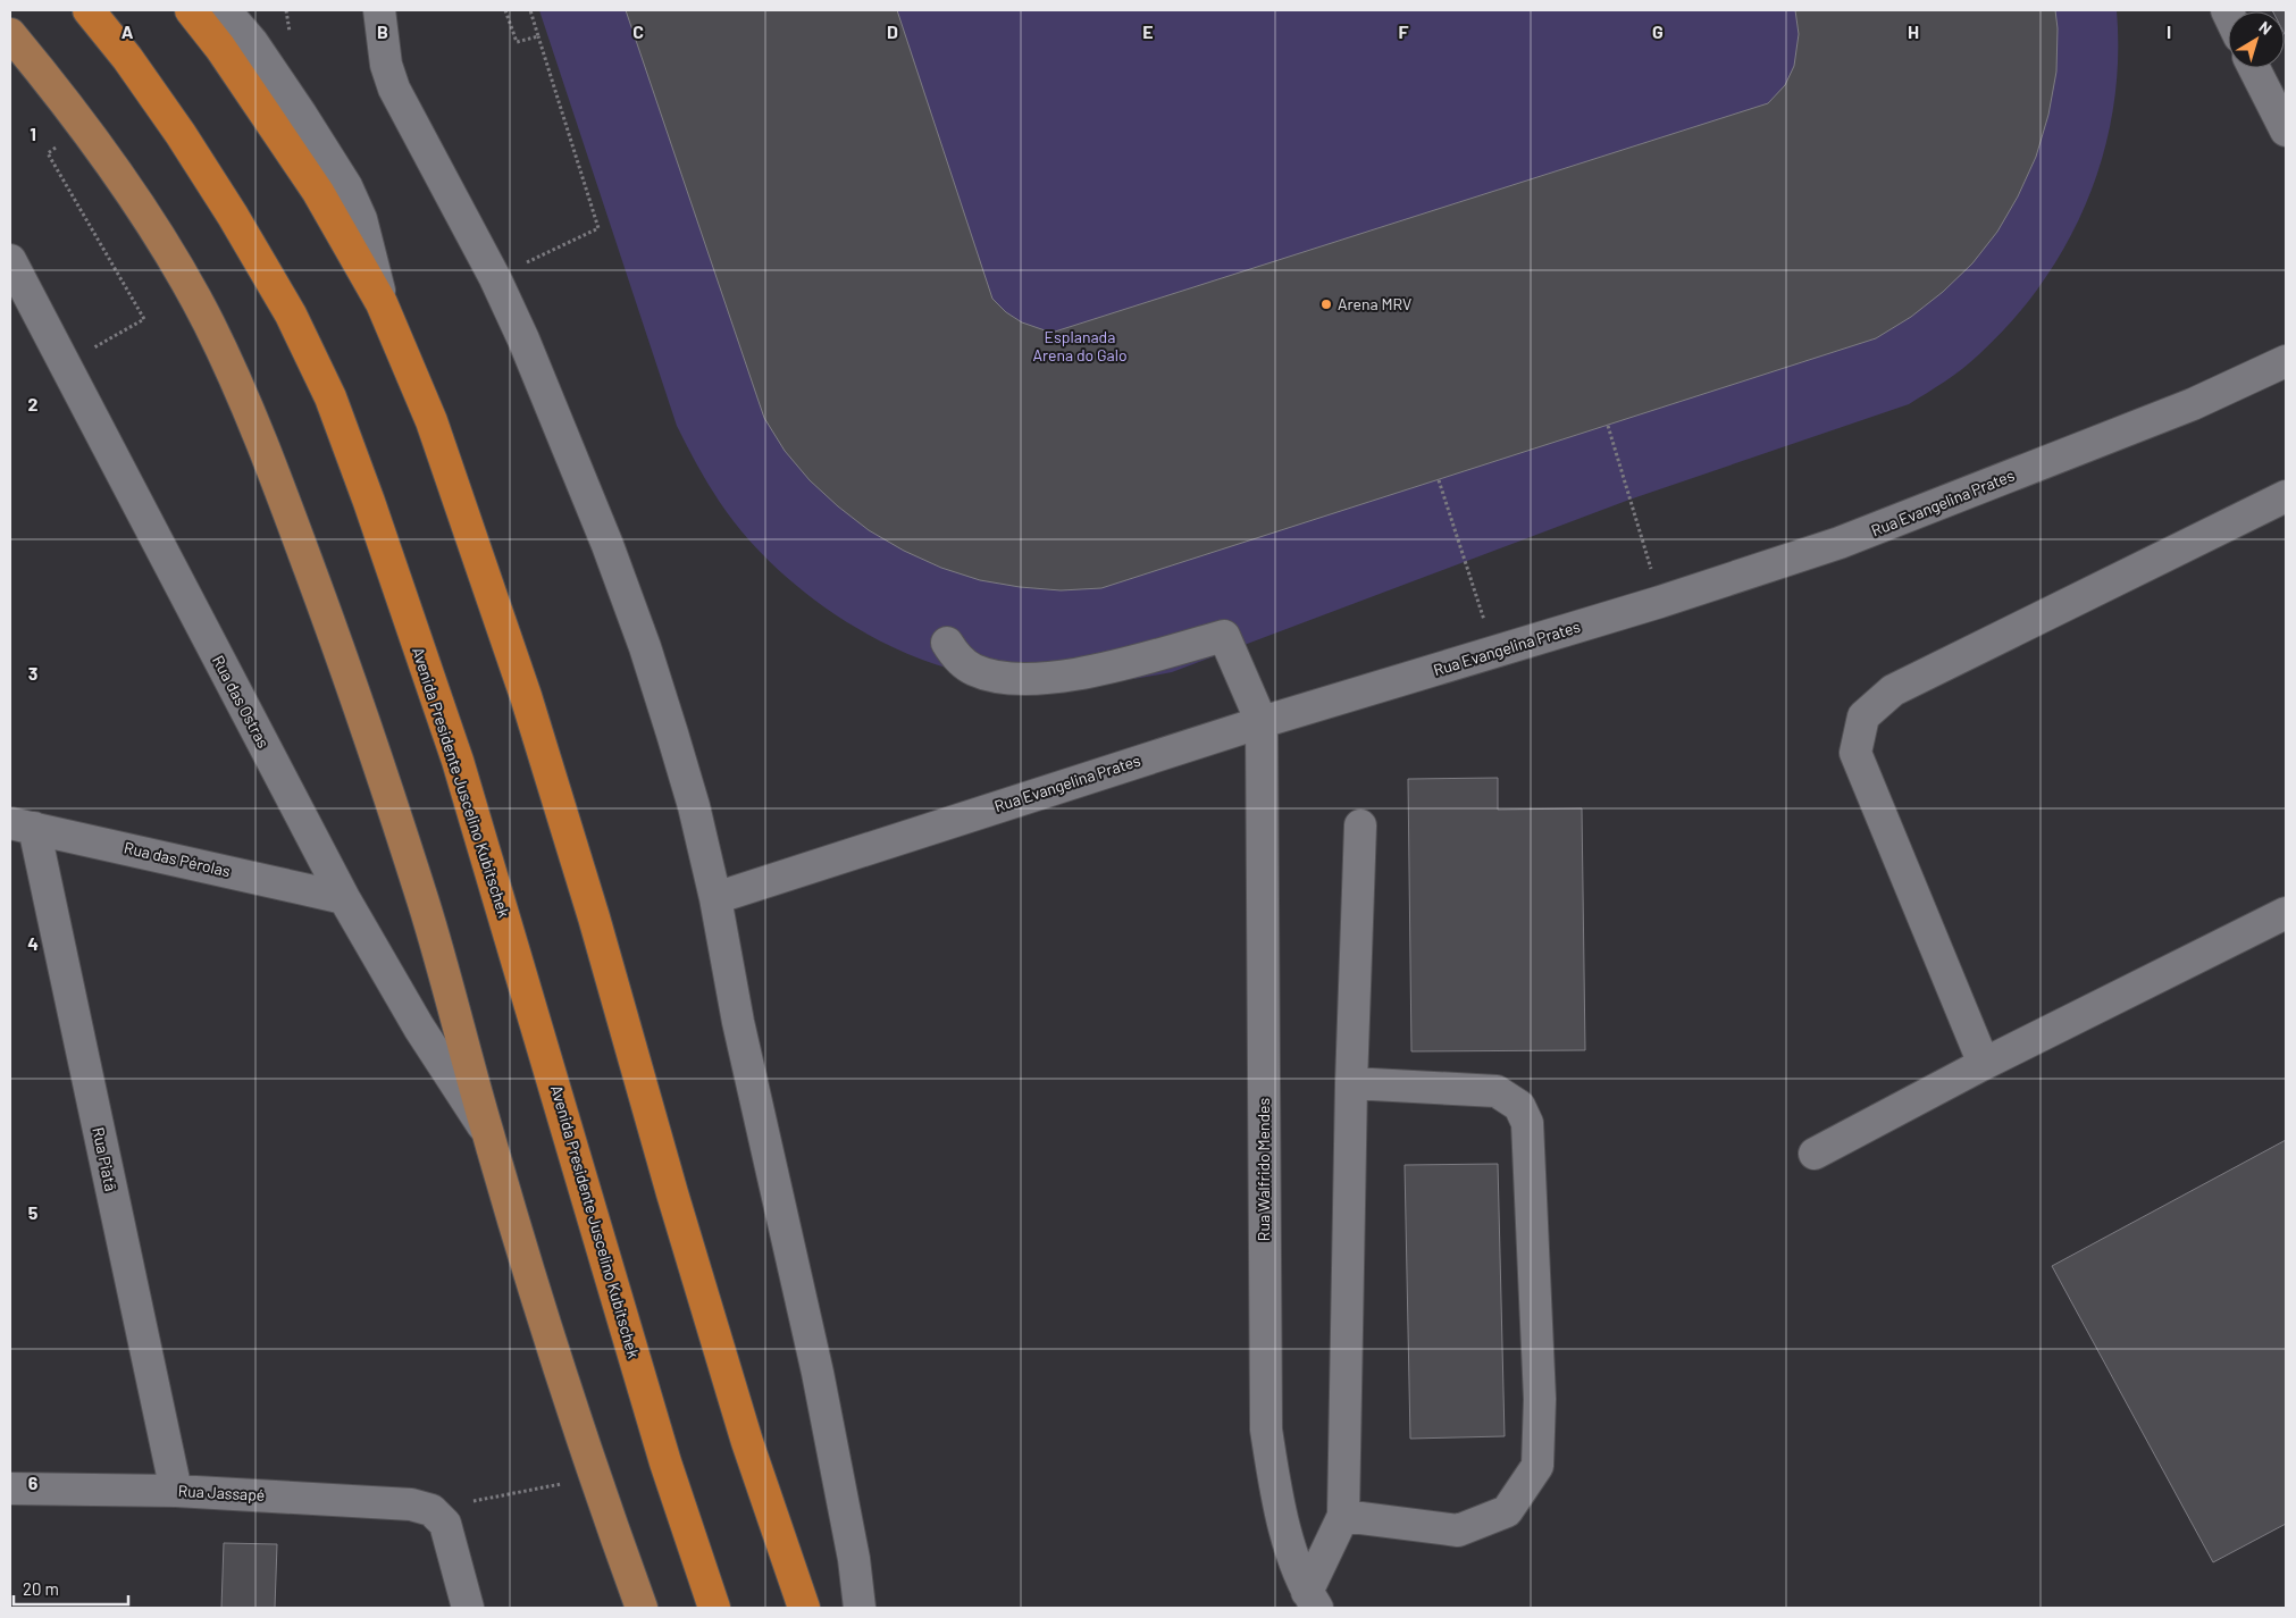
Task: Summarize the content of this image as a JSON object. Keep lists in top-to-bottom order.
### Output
{
  "streets": {
    "highway": ["Avenida Presidente Juscelino Kubitschek"],
    "street": [
      "Rua Evangelina Prates",
      "Rua das Ostras",
      "Rua das Pérolas",
      "Rua Piatã",
      "Rua Walfrido Mendes",
      "Rua Jassapé"
    ]
  },
  "crossings": [
    ["Rua Evangelina Prates", "Rua Walfrido Mendes"],
    ["Rua das Ostras", "Rua das Pérolas"],
    ["Rua das Pérolas", "Rua Piatã"],
    ["Rua Piatã", "Rua Jassapé"]
  ],
  "parks": ["Esplanada Arena do Galo"],
  "places": ["Arena MRV"],
  "scale_bar": "20 m",
  "north": "top right",
  "grid": {
    "columns": [
      "A",
      "B",
      "C",
      "D",
      "E",
      "F",
      "G",
      "H",
      "I"
    ],
    "rows": [
      "1",
      "2",
      "3",
      "4",
      "5",
      "6"
    ]
  }
}
